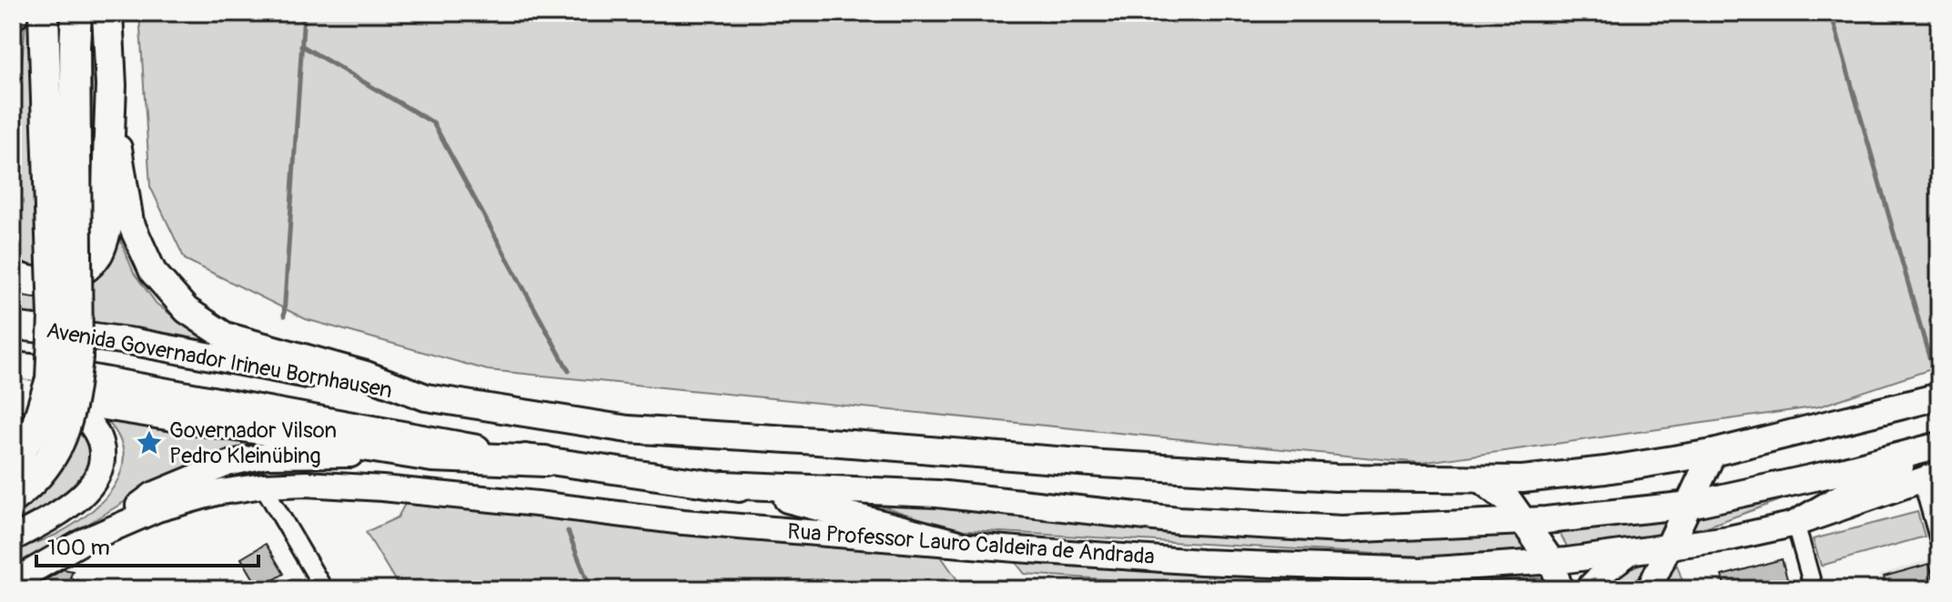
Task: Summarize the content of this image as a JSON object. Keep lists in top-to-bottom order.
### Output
{
  "streets": {
    "main road": ["Avenida Governador Irineu Bornhausen", "Rua Professor Lauro Caldeira de Andrada"]
  },
  "places": {
    "place": ["Governador Vilson Pedro Kleinübing"]
  },
  "scale_bar": "100 m"
}
